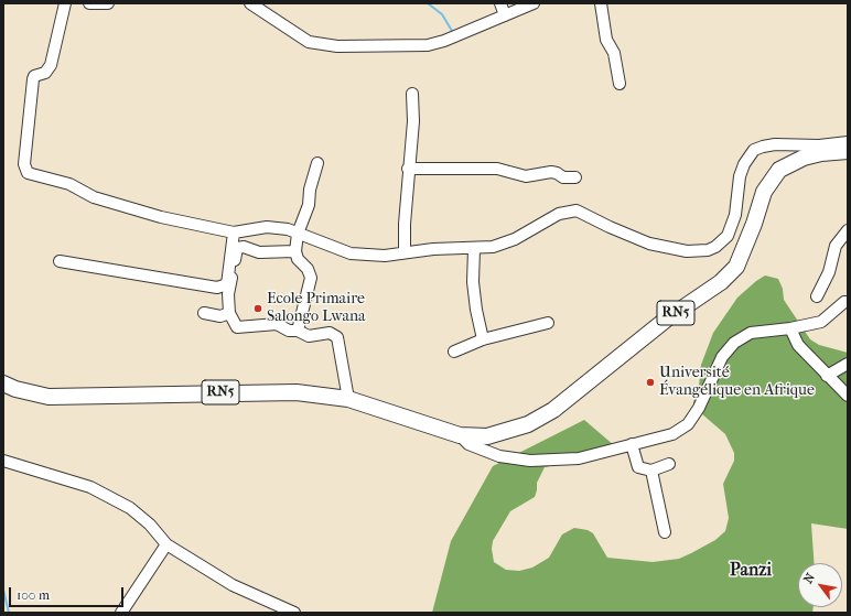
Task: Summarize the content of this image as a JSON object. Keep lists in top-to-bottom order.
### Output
{
  "streets": {
    "highway": ["RN5"]
  },
  "districts": ["Panzi"],
  "places": ["Ecole Primaire Salongo Lwana", "Université Évangélique en Afrique"],
  "scale_bar": "100 m",
  "north": "top left"
}
